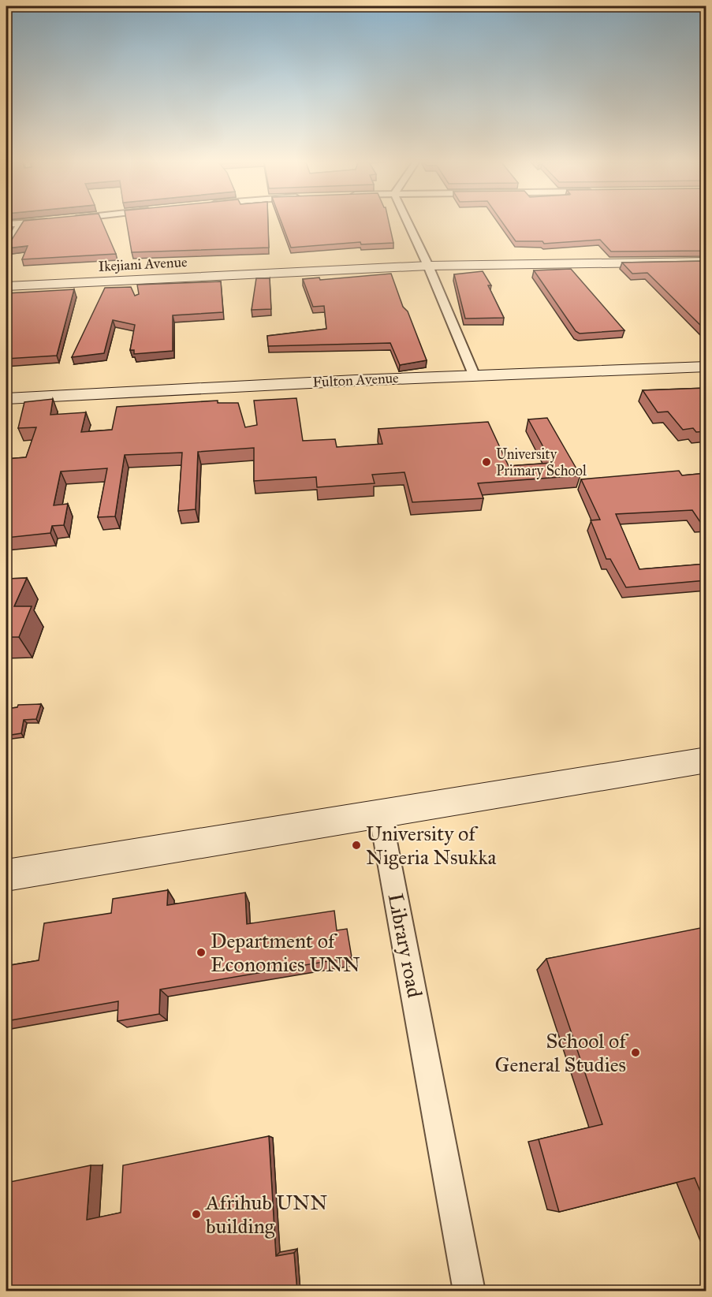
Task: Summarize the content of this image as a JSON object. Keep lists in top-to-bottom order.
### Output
{
  "streets": {
    "street": ["Ikejiani Avenue", "Fulton Avenue", "Library road"]
  },
  "places": [
    "University Primary School",
    "University of Nigeria Nsukka",
    "Department of Economics UNN",
    "School of General Studies",
    "Afrihub UNN building"
  ]
}
